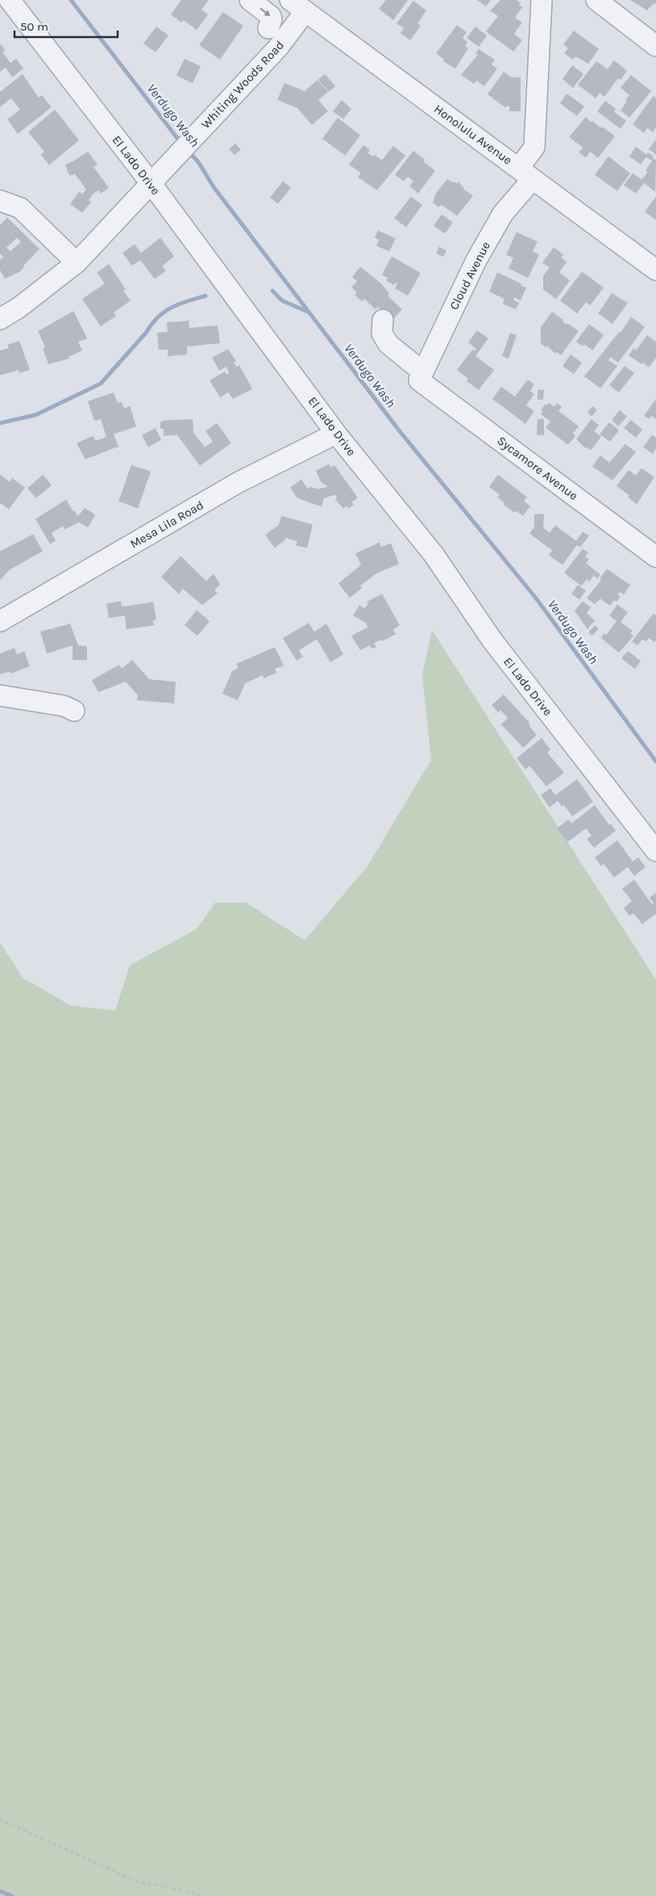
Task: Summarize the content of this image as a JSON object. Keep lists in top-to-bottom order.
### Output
{
  "streets": {
    "street": [
      "Whiting Woods Road",
      "Honolulu Avenue",
      "El Lado Drive",
      "Cloud Avenue",
      "Sycamore Avenue",
      "Mesa Lila Road"
    ]
  },
  "crossings": [
    ["Whiting Woods Road", "Honolulu Avenue"],
    ["Whiting Woods Road", "El Lado Drive"],
    ["Honolulu Avenue", "Cloud Avenue"],
    ["El Lado Drive", "Mesa Lila Road"],
    ["Cloud Avenue", "Sycamore Avenue"]
  ],
  "water": ["Verdugo Wash"],
  "scale_bar": "50 m"
}
